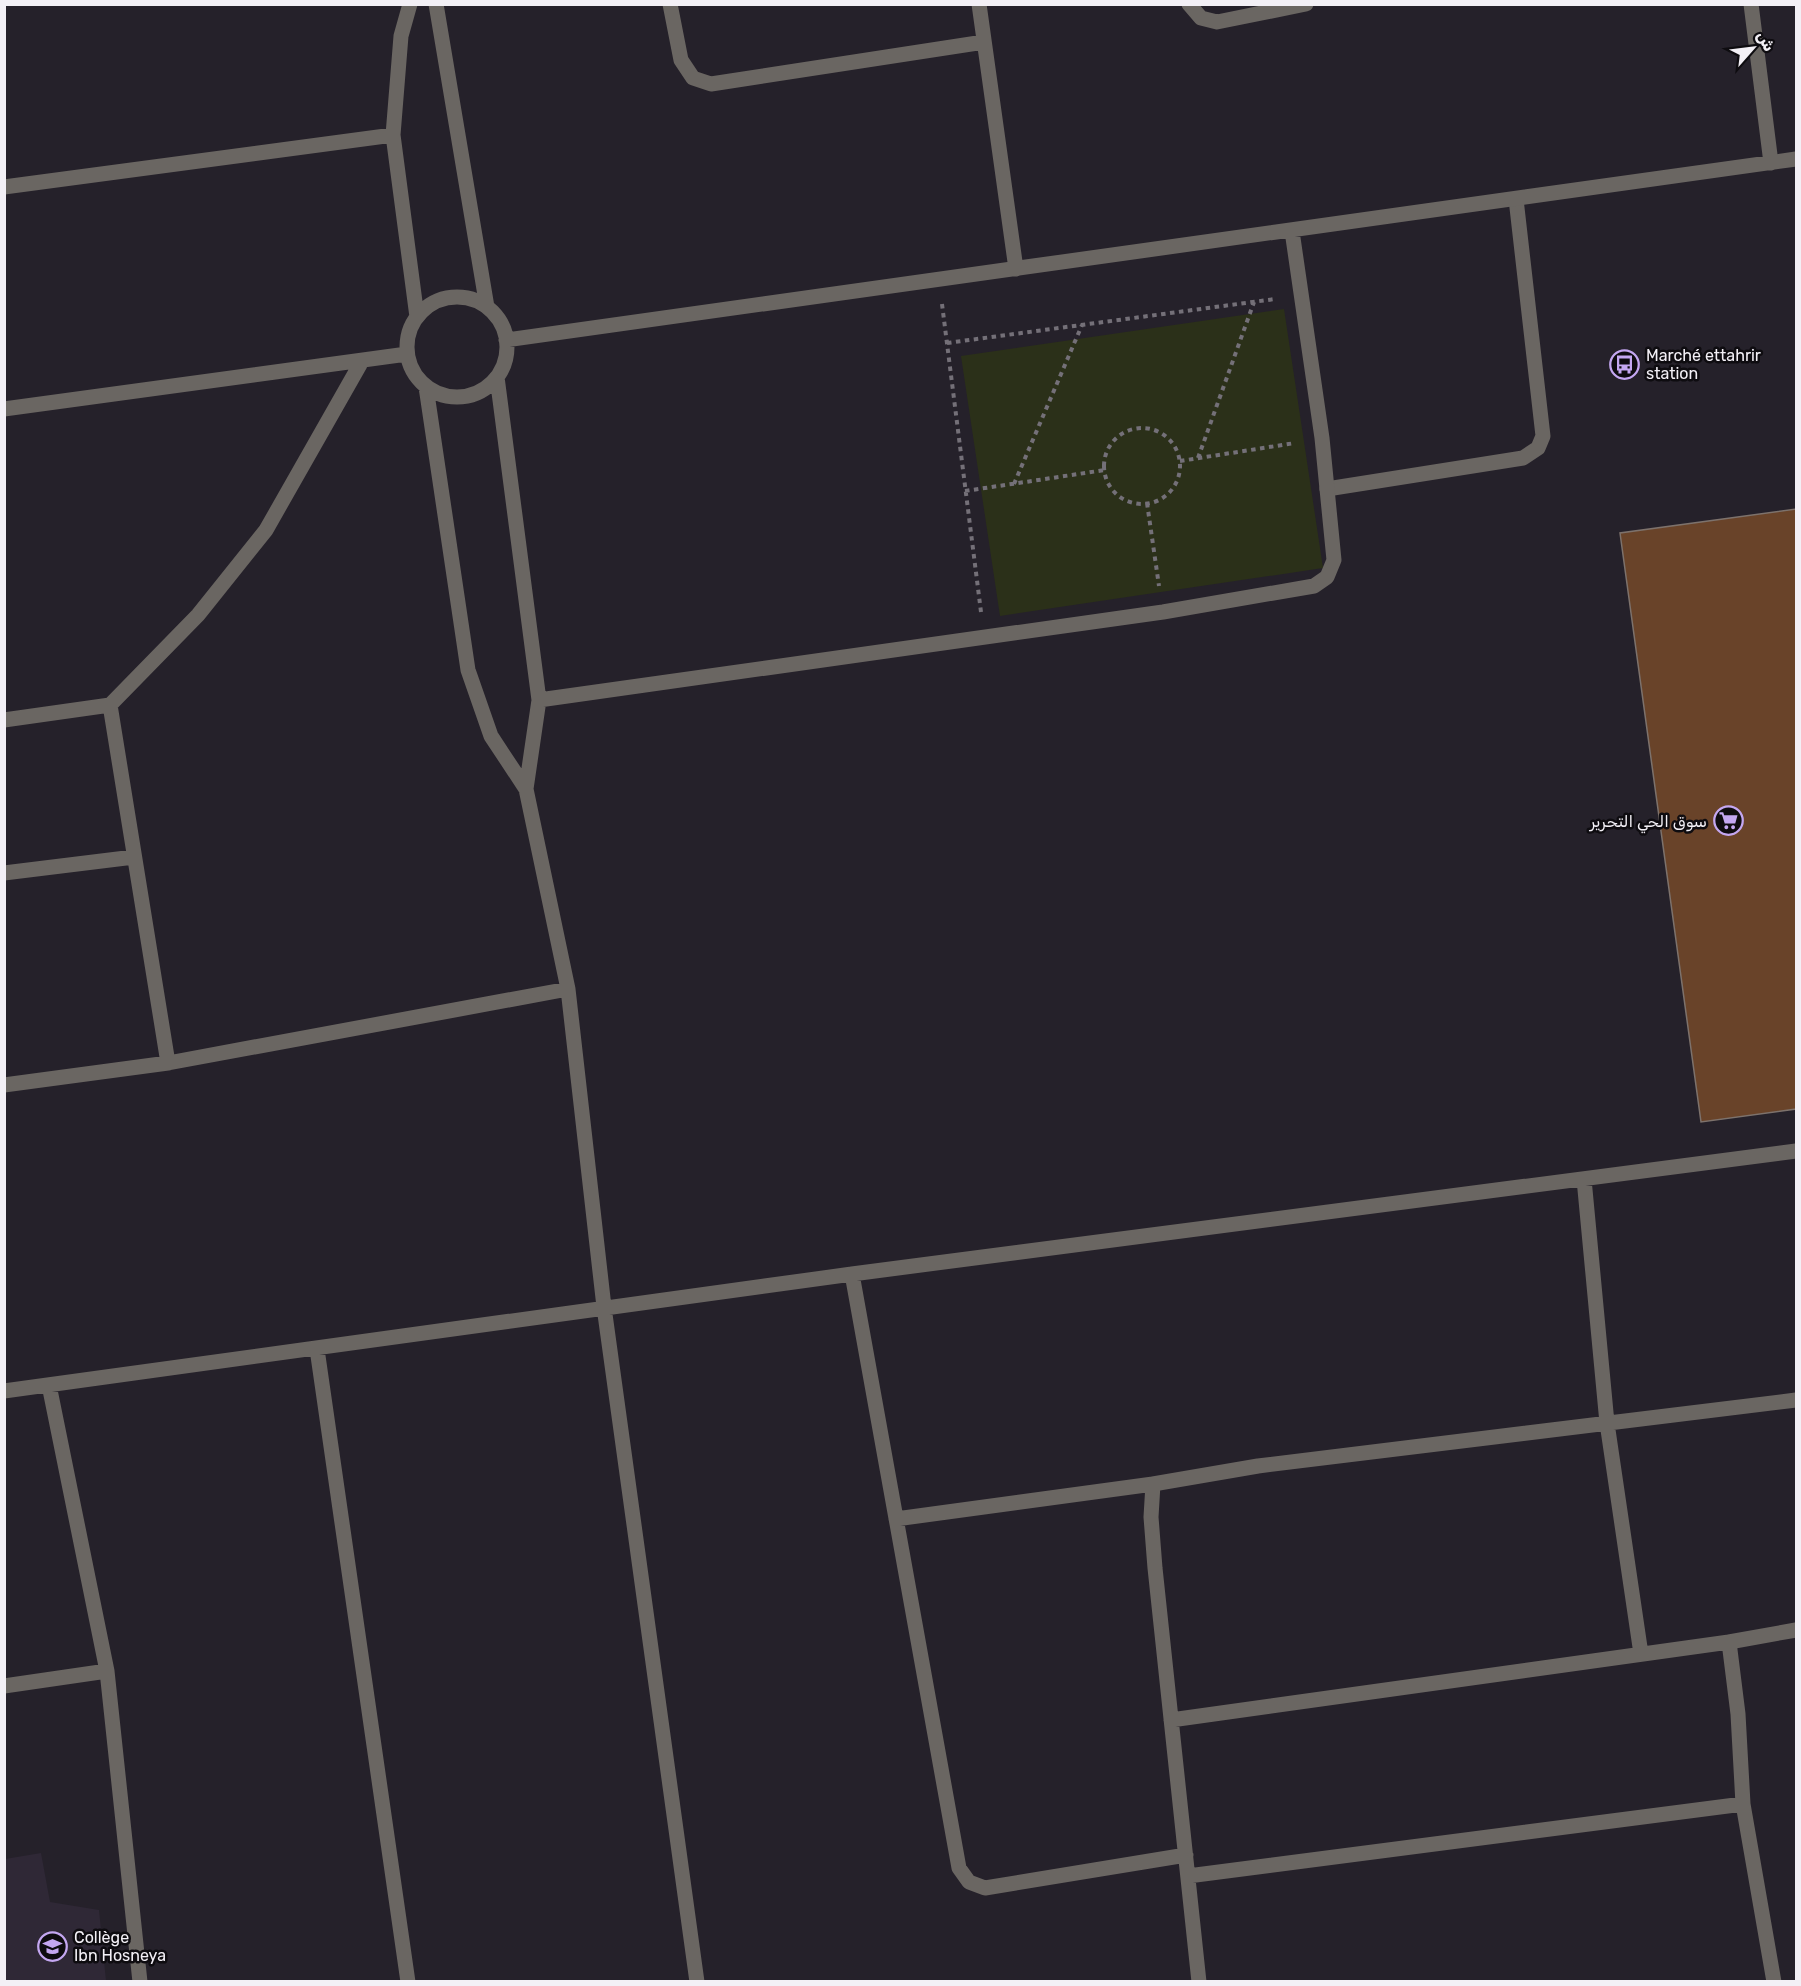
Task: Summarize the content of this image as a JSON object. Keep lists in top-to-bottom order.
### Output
{
  "places": {
    "bus stop": ["Marché ettahrir station"],
    "supermarket": ["سوق الحي التحرير"],
    "school or university": ["Collège Ibn Hosneya"]
  },
  "north": "top right"
}
